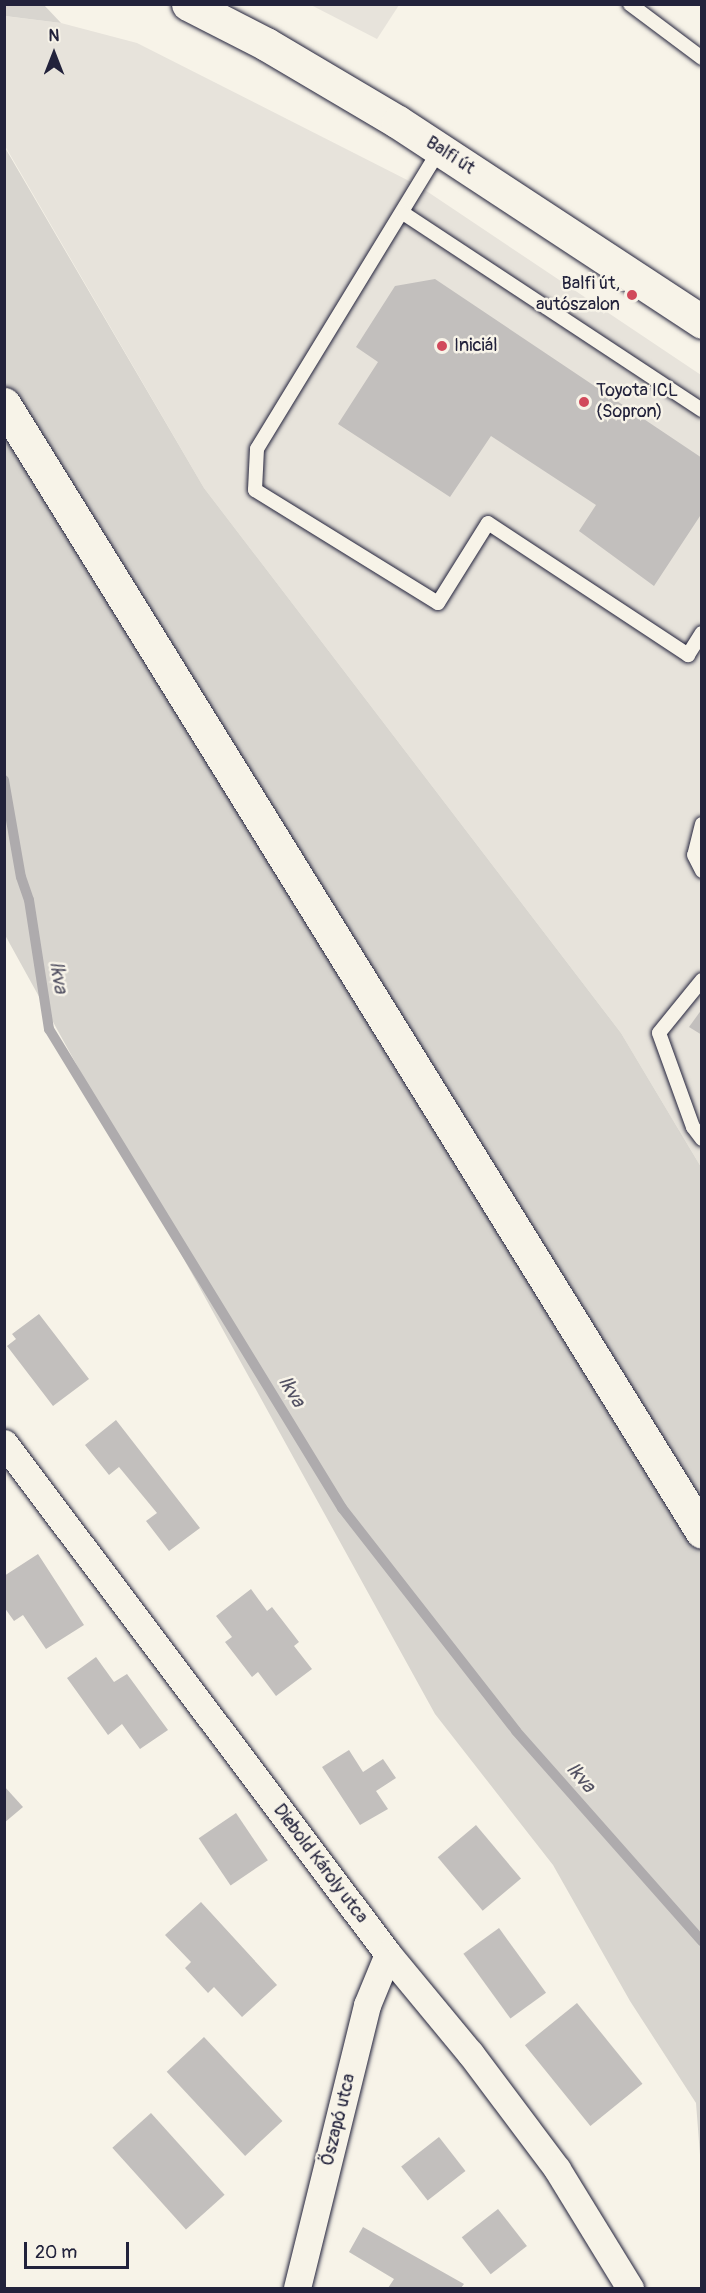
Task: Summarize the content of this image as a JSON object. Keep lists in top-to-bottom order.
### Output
{
  "streets": {
    "main road": ["Balfi út"],
    "street": ["Diebold Károly utca", "Őszapó utca"]
  },
  "crossings": [
    ["Diebold Károly utca", "Őszapó utca"]
  ],
  "water": ["Ikva"],
  "places": ["Balfi út, autószalon", "Iniciál", "Toyota ICL (Sopron)"],
  "scale_bar": "20 m",
  "north": "top"
}
